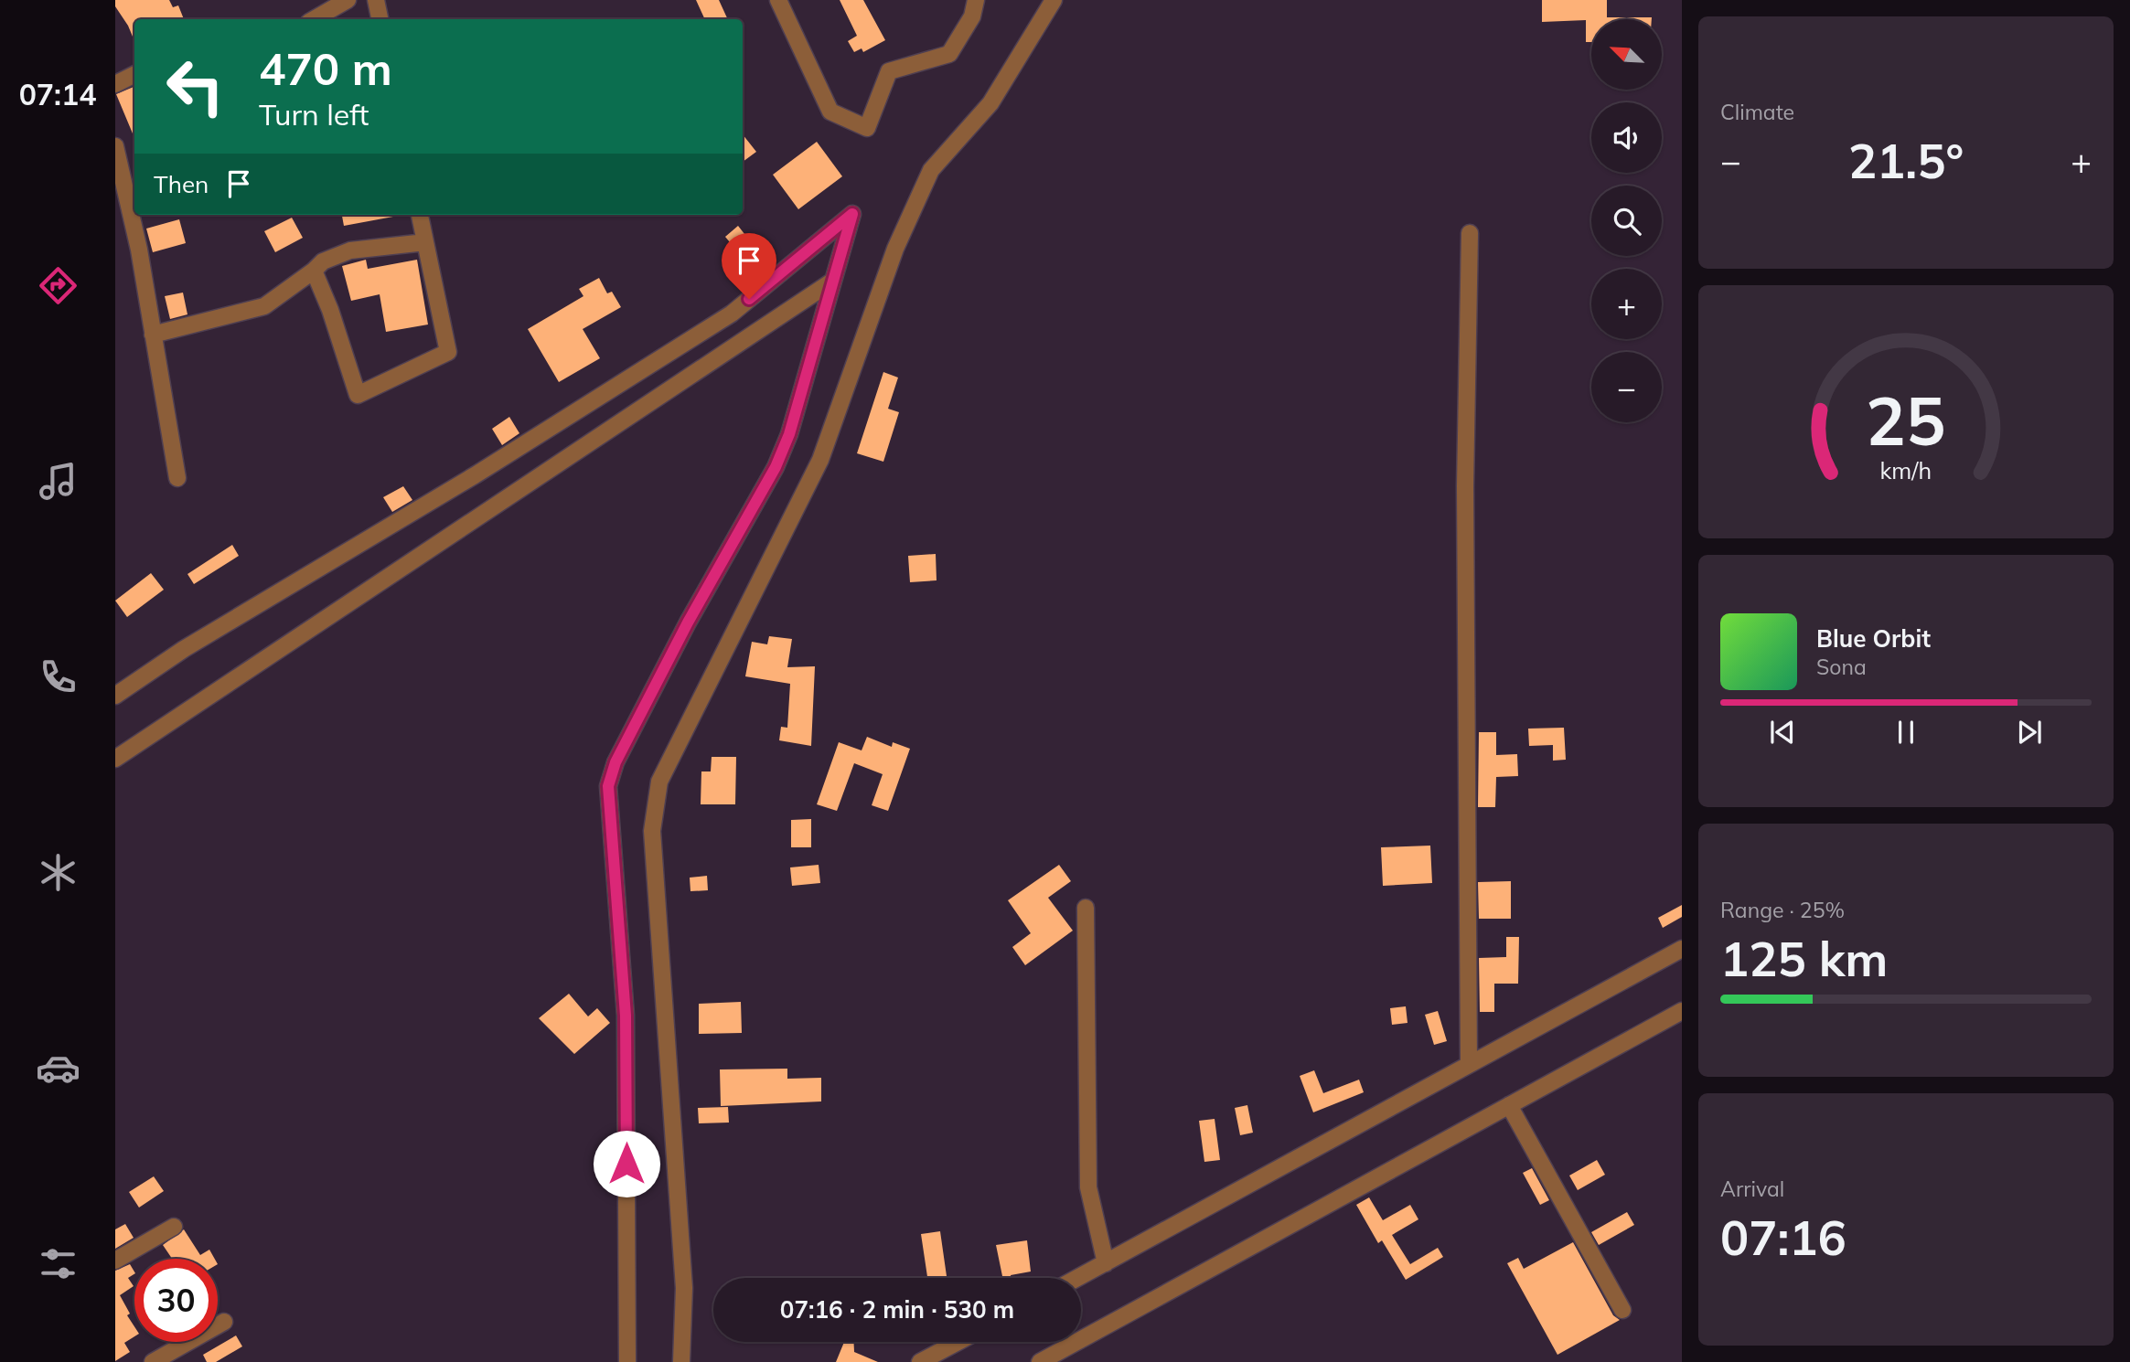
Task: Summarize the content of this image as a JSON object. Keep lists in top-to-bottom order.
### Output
{
  "north": "top left",
  "page": {
    "tabs": "07:14",
    "tile": [
      "Climate",
      ["Range · 25%", "125 km"],
      ["Arrival", "07:16"]
    ],
    "map_buttons": ["+", "−"],
    "turn": ["470 m", "Turn left"],
    "heat": ["−", "21.5°", "+"],
    "then": "Then",
    "song": ["Blue Orbit", "Sona"],
    "limit": "30",
    "trip": "07:16 · 2 min · 530 m",
    "gauge": ["25", "km/h"]
  }
}
